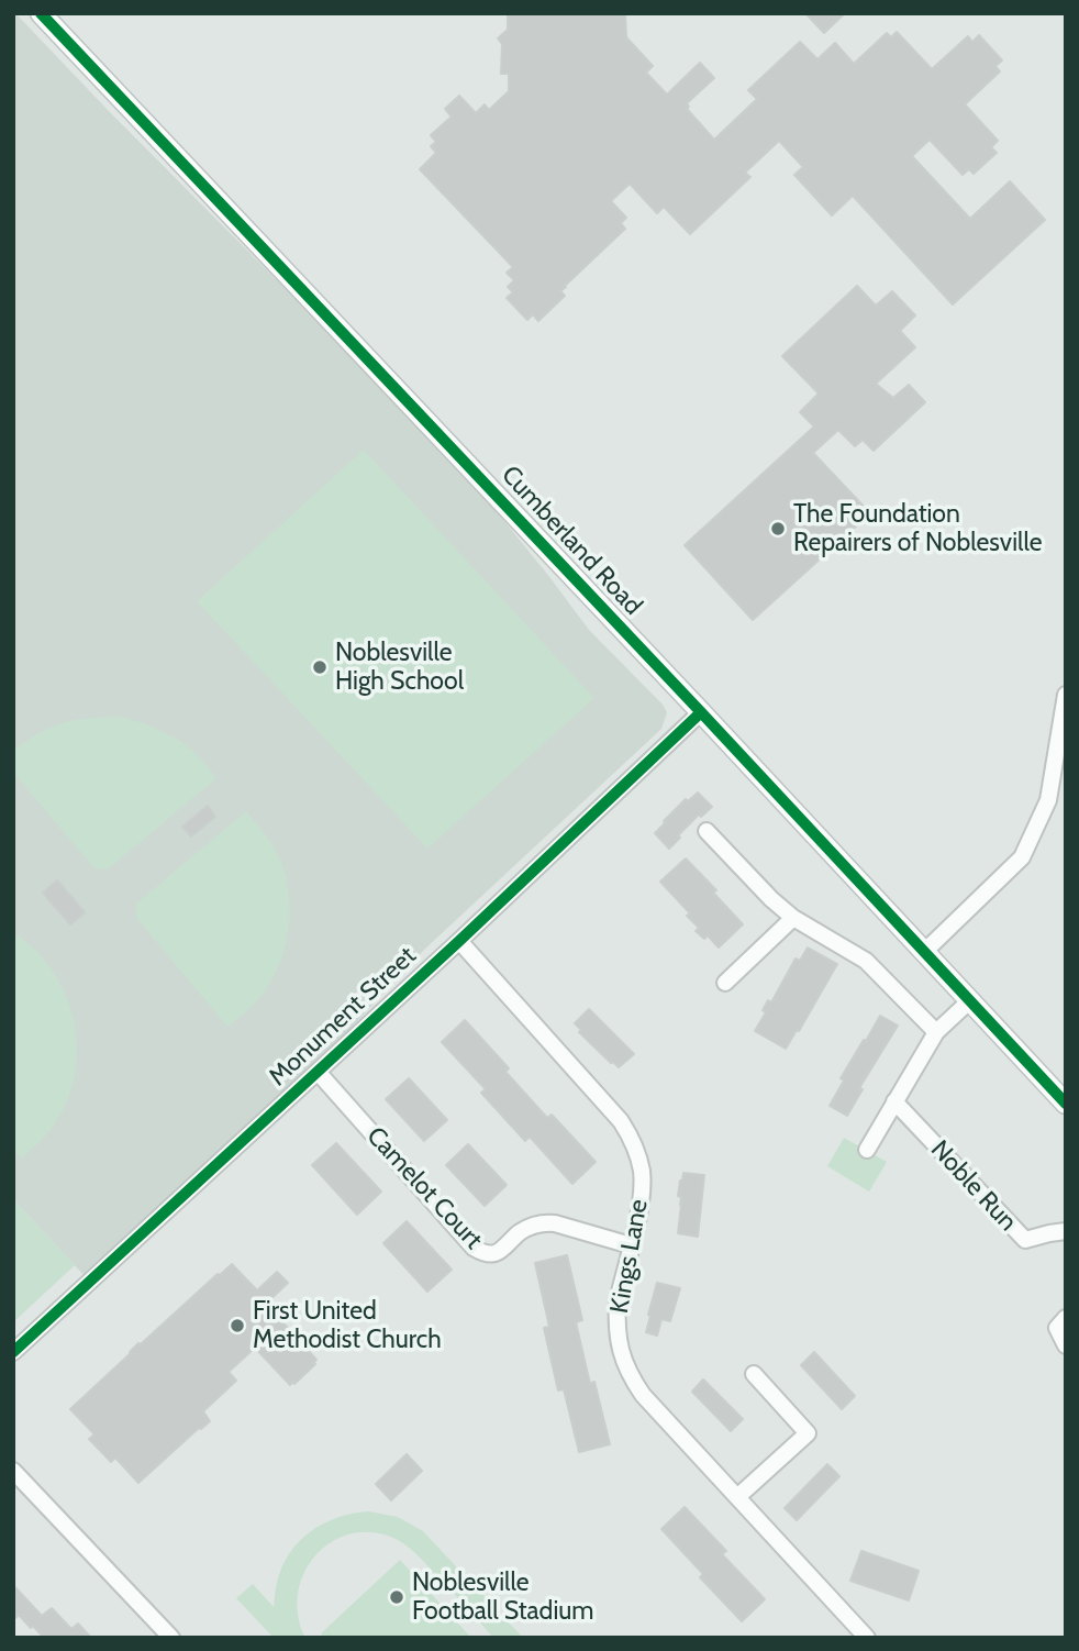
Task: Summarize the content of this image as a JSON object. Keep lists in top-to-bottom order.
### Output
{
  "streets": {
    "street": [
      "Cumberland Road",
      "Monument Street",
      "Noble Run",
      "Camelot Court",
      "Kings Lane"
    ]
  },
  "crossings": [
    ["Cumberland Road", "Monument Street"],
    ["Monument Street", "Camelot Court"],
    ["Monument Street", "Kings Lane"],
    ["Camelot Court", "Kings Lane"]
  ],
  "places": [
    "The Foundation Repairers of Noblesville",
    "Noblesville High School",
    "First United Methodist Church",
    "Noblesville Football Stadium"
  ]
}
